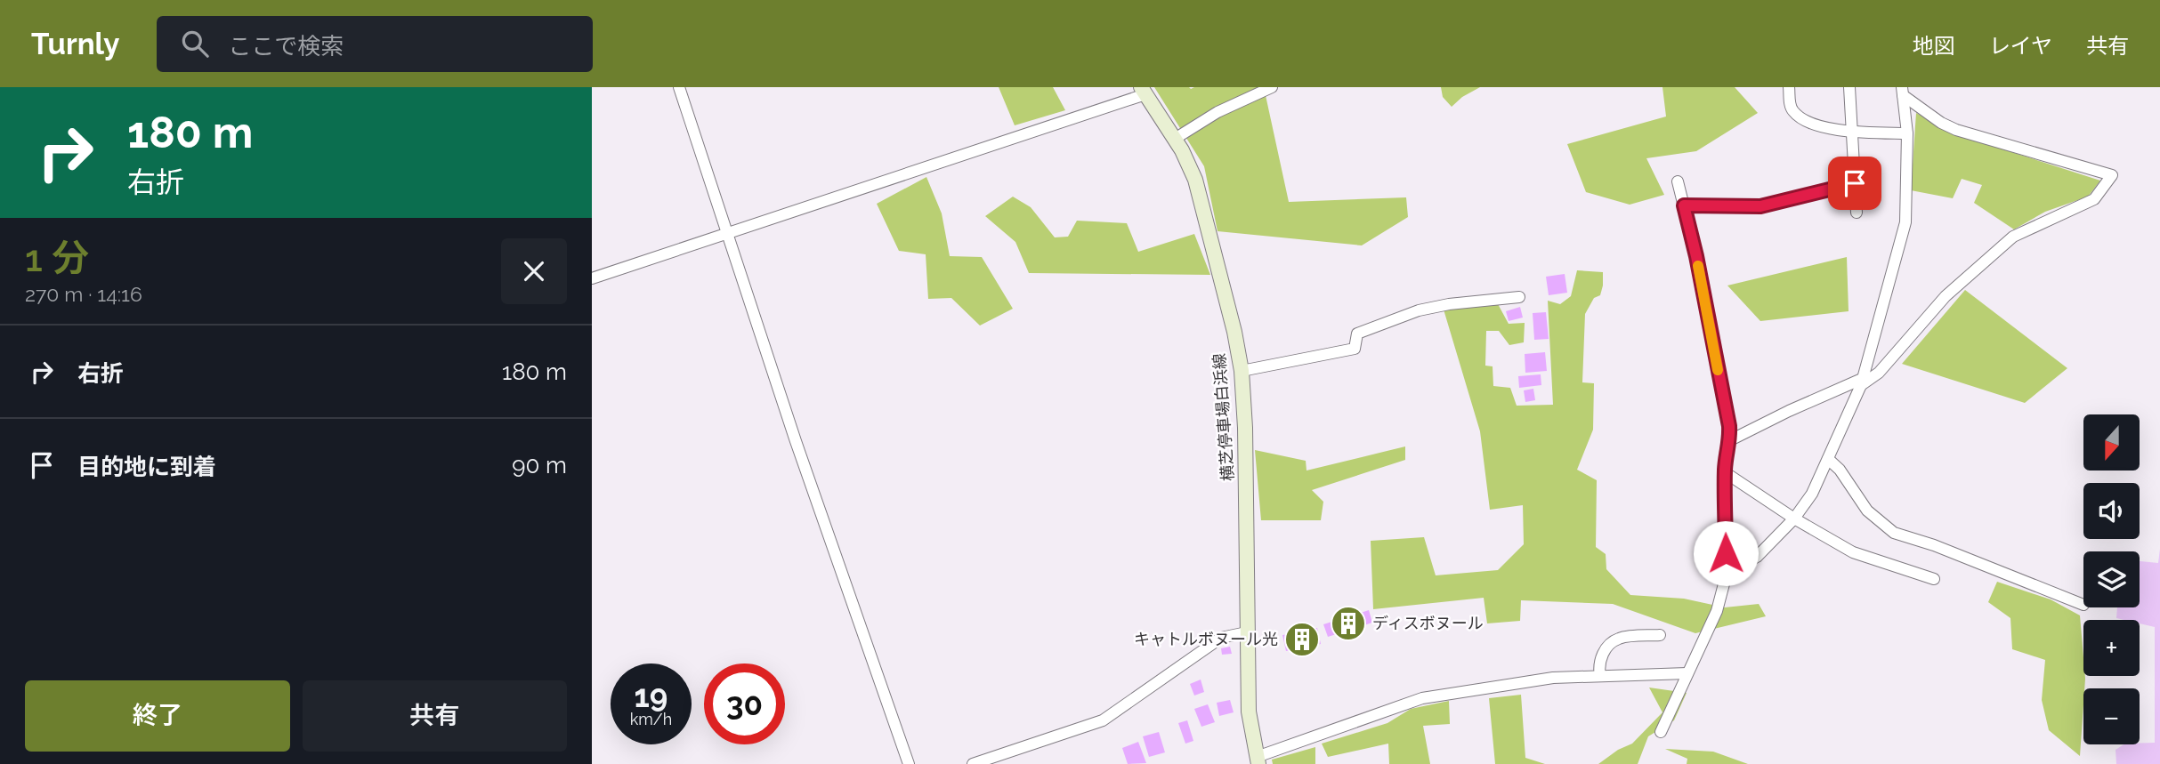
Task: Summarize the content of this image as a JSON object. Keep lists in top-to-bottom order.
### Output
{
  "streets": {
    "main road": ["横芝停車場白浜線"]
  },
  "places": {
    "building": ["ディスボヌール", "キャトルボヌール光"]
  },
  "north": "bottom",
  "page": {
    "header": "Turnly",
    "search": "ここで検索",
    "nav": ["地図", "レイヤ", "共有"],
    "turn": ["180 m", "右折"],
    "heading": ["1 分", "270 m · 14:16"],
    "list": [
      {
        "name": "右折",
        "value": "180 m"
      },
      {
        "name": "目的地に到着",
        "value": "90 m"
      }
    ],
    "map_buttons": ["+", "−"],
    "speed": "19 km/h",
    "limit": "30",
    "buttons": ["終了", "共有"]
  }
}
